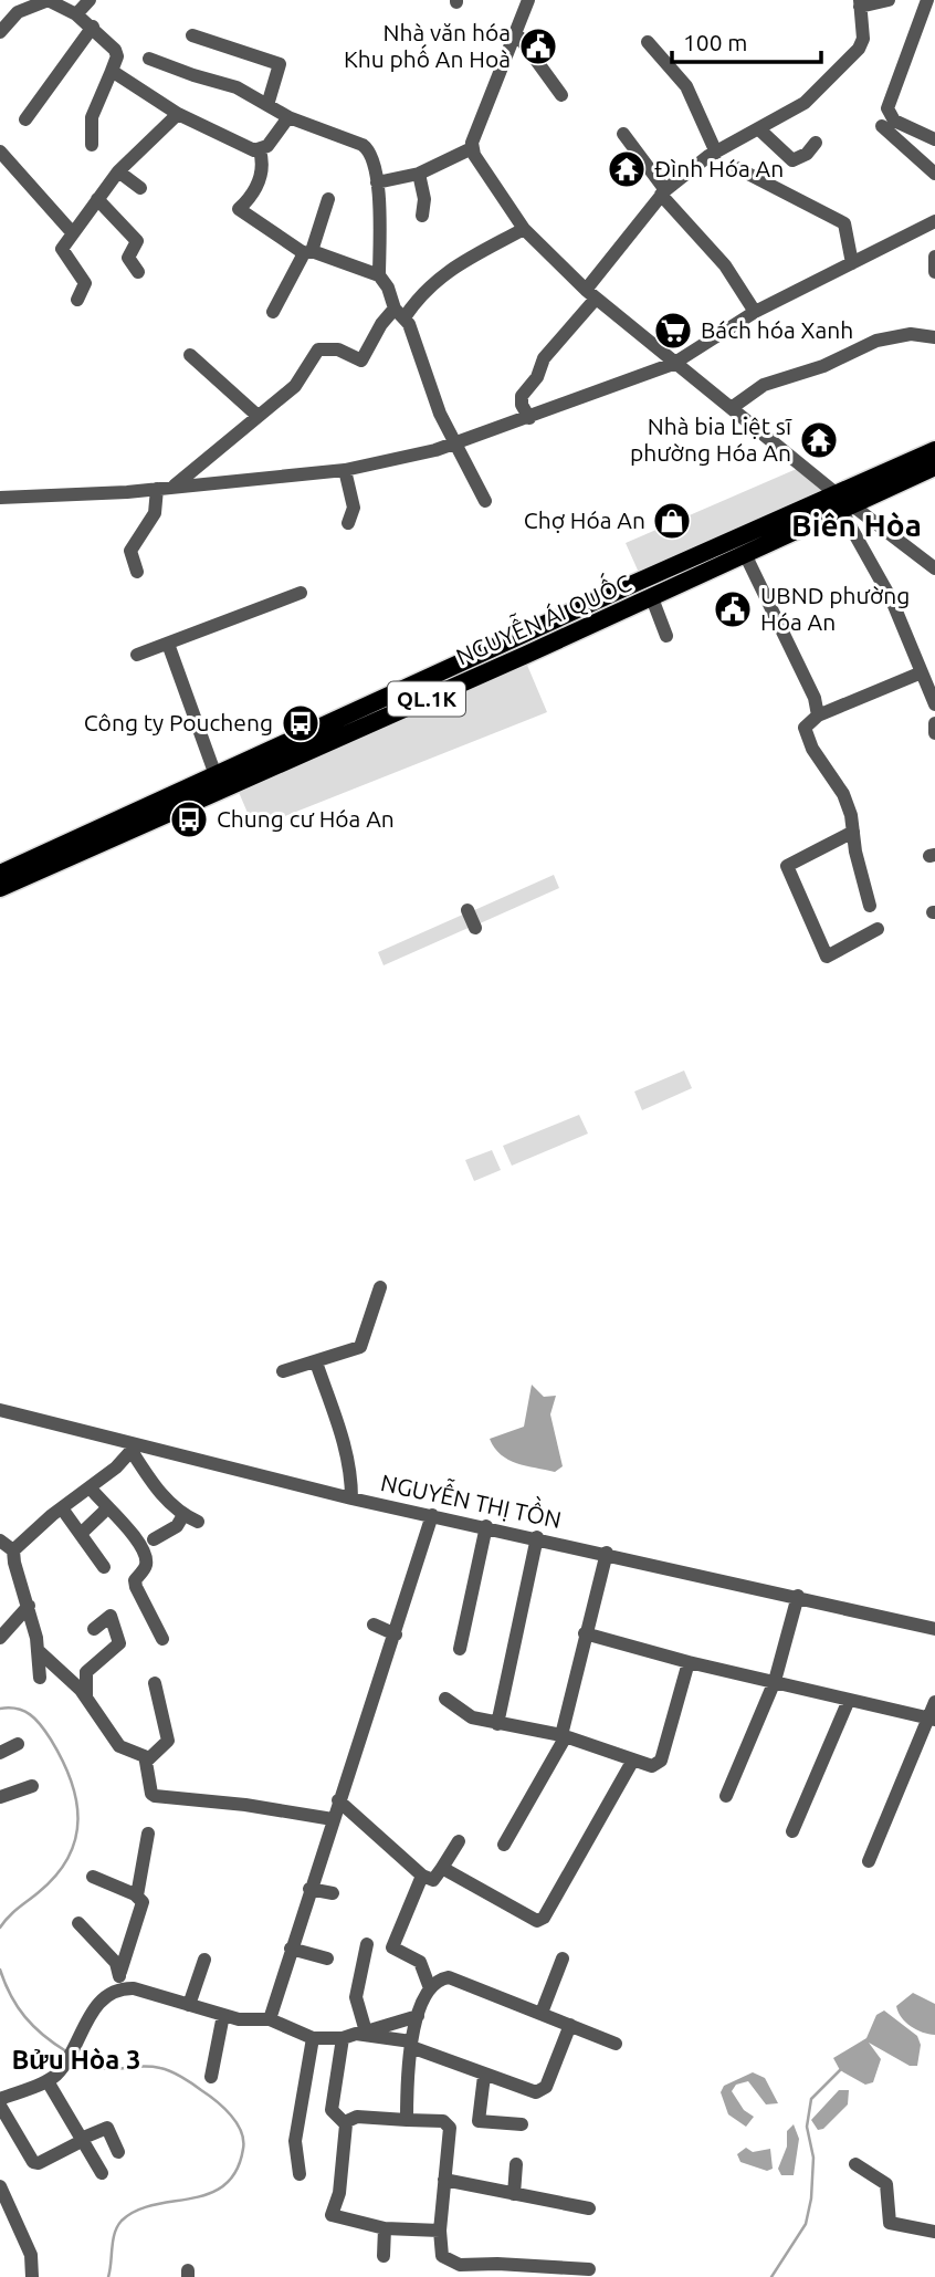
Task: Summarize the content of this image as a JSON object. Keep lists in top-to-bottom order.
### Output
{
  "streets": {
    "main road": ["NGUYỄN ÁI QUỐC", "QL.1K"],
    "street": ["NGUYỄN THỊ TỒN"]
  },
  "crossings": [
    ["NGUYỄN ÁI QUỐC", "QL.1K"]
  ],
  "districts": ["Biên Hòa", "Bửu Hòa 3"],
  "places": {
    "public building": ["Nhà văn hóa Khu phố An Hoà", "UBND phường Hóa An"],
    "temple": ["Đình Hóa An", "Nhà bia Liệt sĩ phường Hóa An"],
    "supermarket": ["Bách hóa Xanh"],
    "shop": ["Chợ Hóa An"],
    "bus stop": ["Công ty Poucheng", "Chung cư Hóa An"]
  },
  "scale_bar": "100 m"
}
